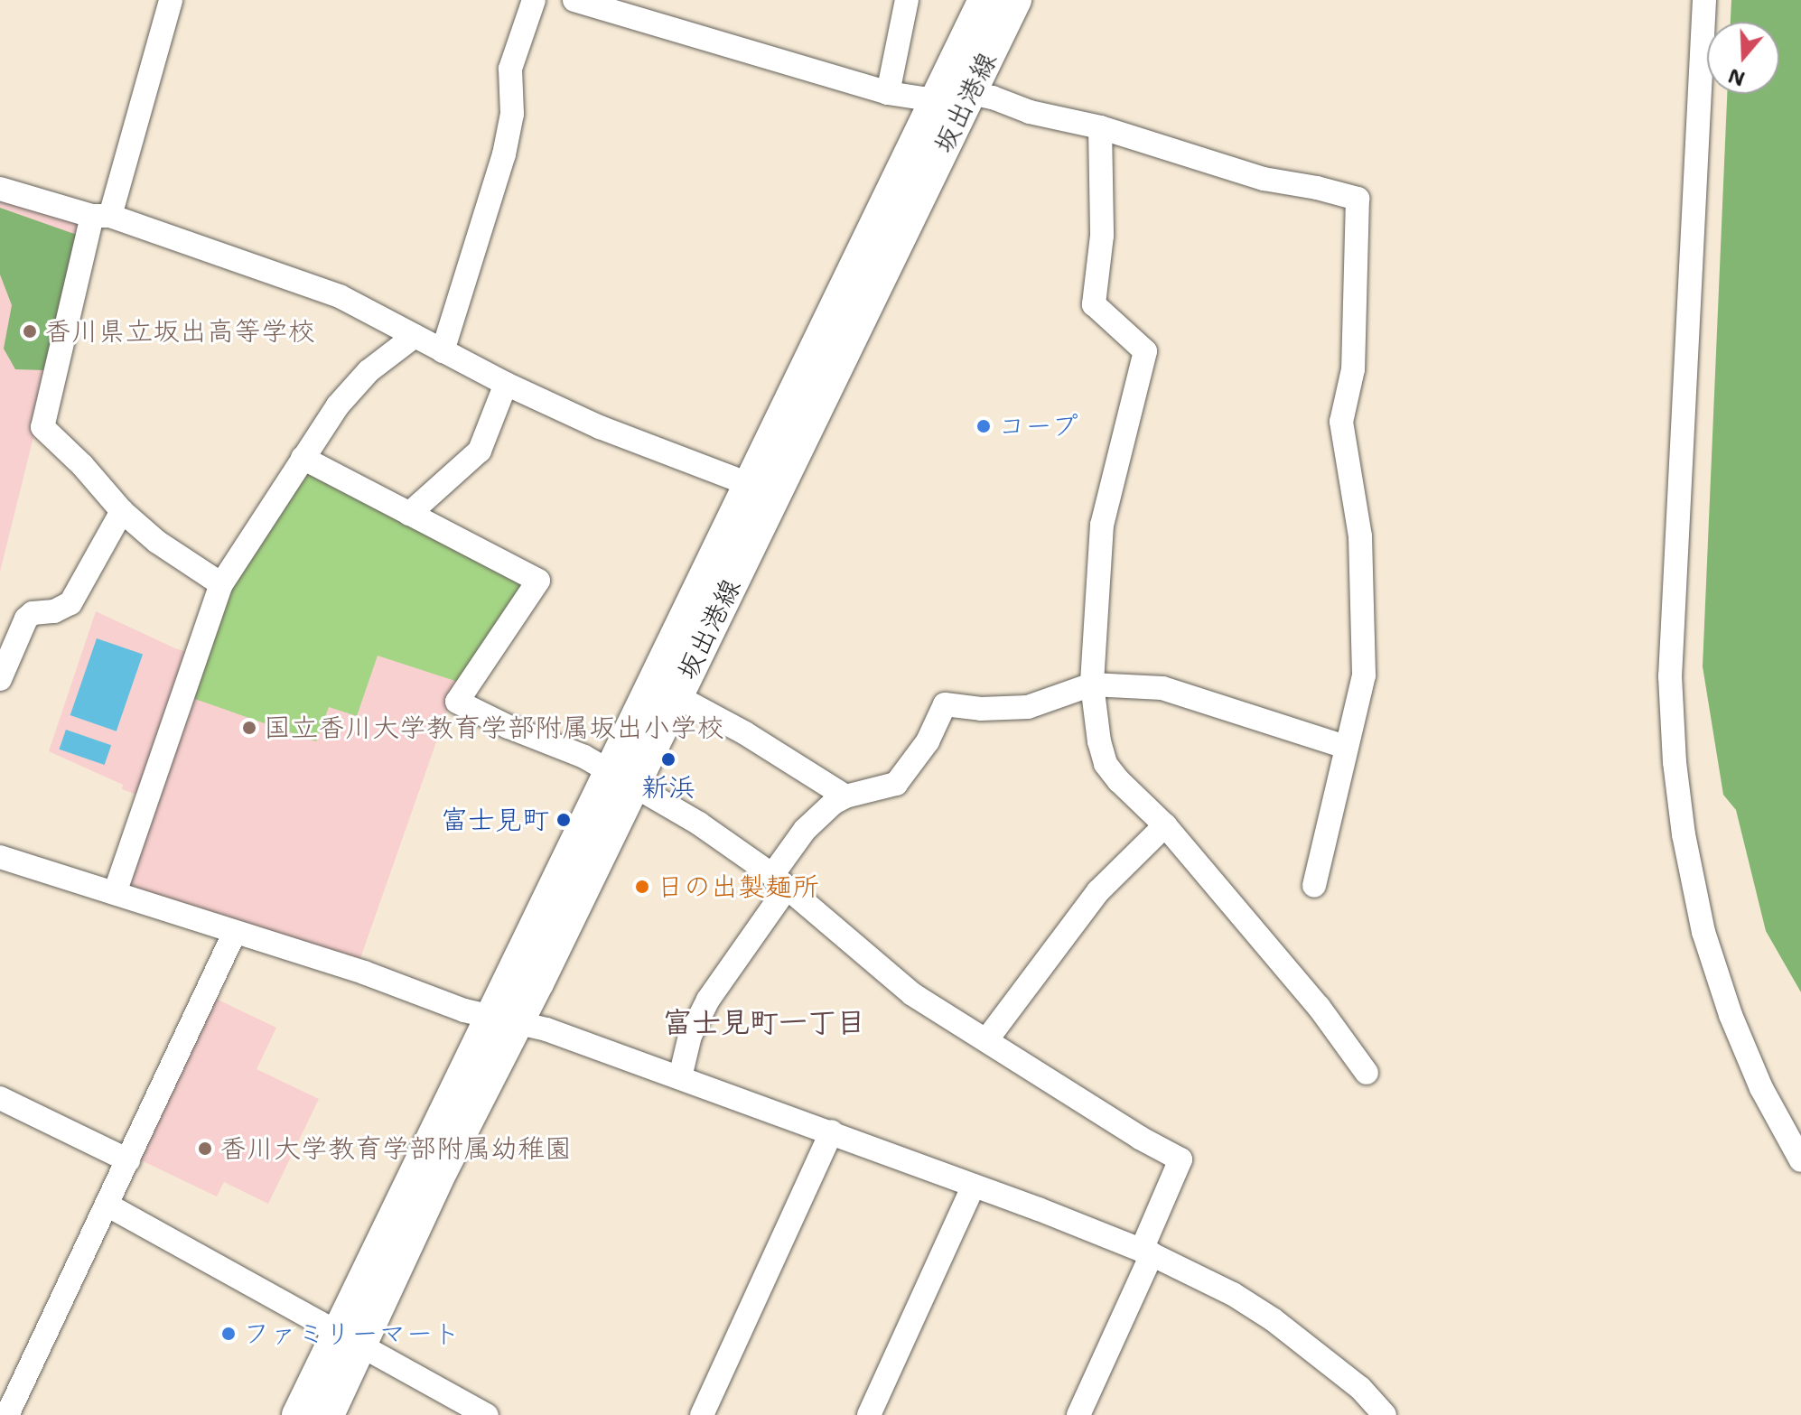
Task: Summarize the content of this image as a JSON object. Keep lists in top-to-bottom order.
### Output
{
  "streets": {
    "main road": ["坂出港線"]
  },
  "districts": ["富士見町一丁目"],
  "places": [
    "香川県立坂出高等学校",
    "コープ",
    "国立香川大学教育学部附属坂出小学校",
    "新浜",
    "富士見町",
    "日の出製麺所",
    "香川大学教育学部附属幼稚園",
    "ファミリーマート"
  ],
  "north": "bottom"
}
